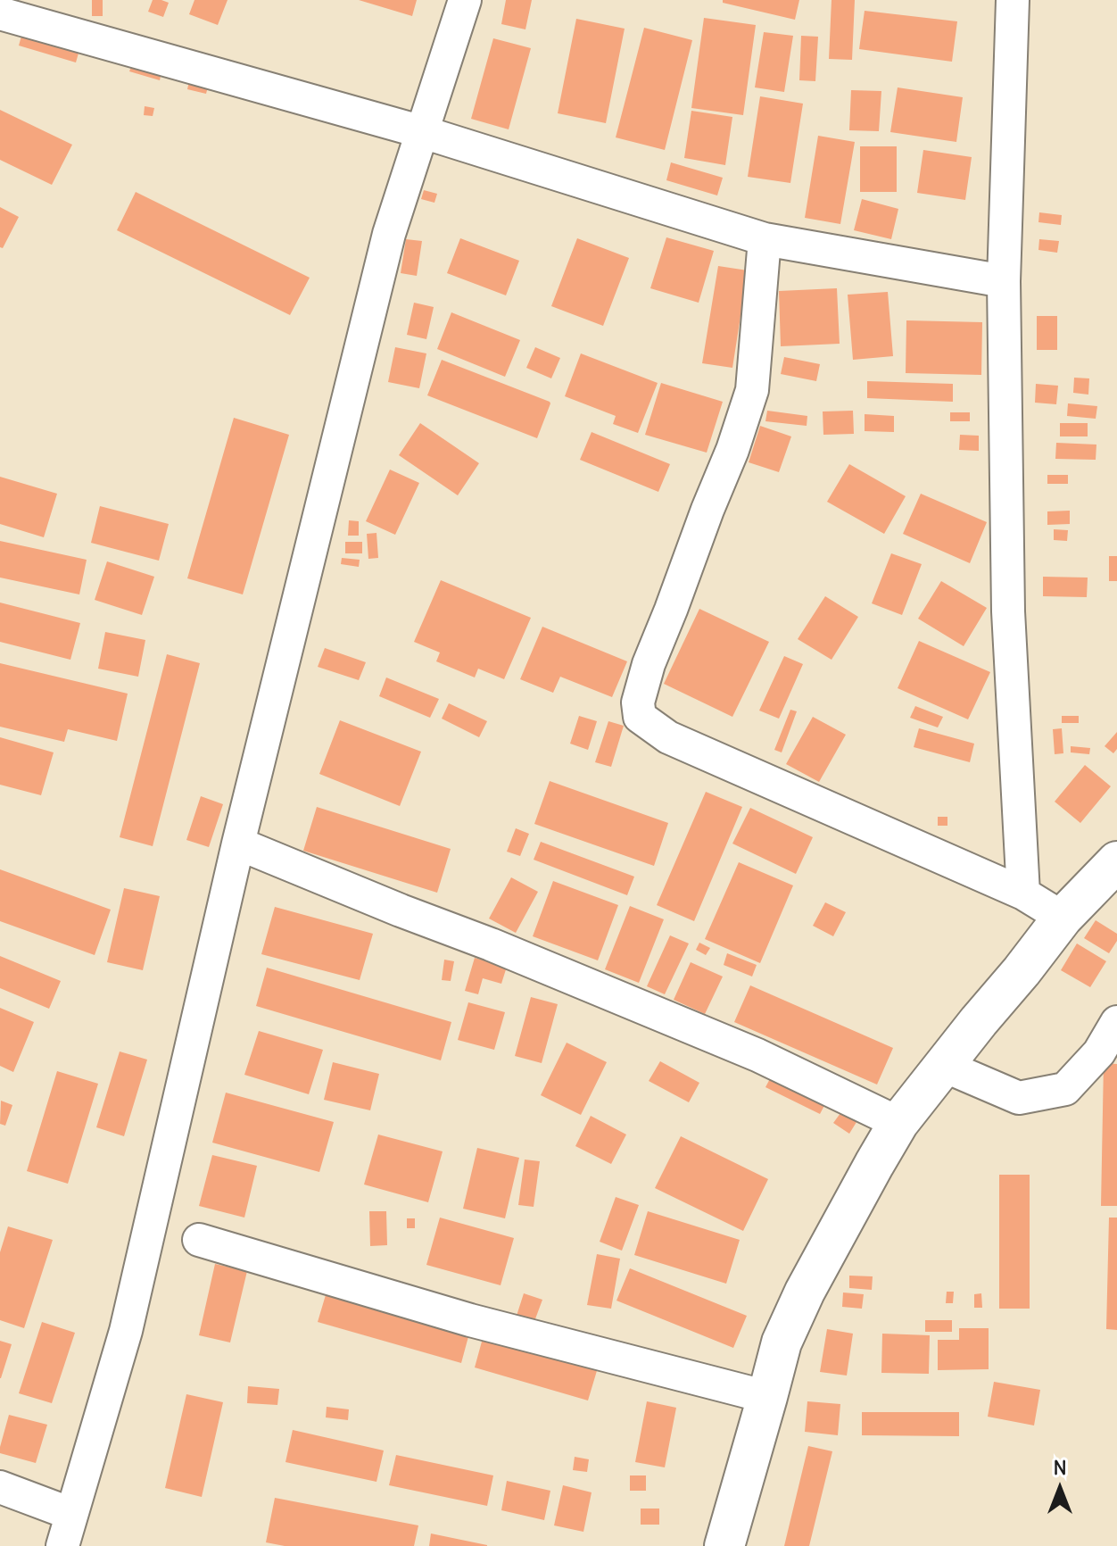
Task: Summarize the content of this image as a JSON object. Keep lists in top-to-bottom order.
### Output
{
  "north": "top"
}
